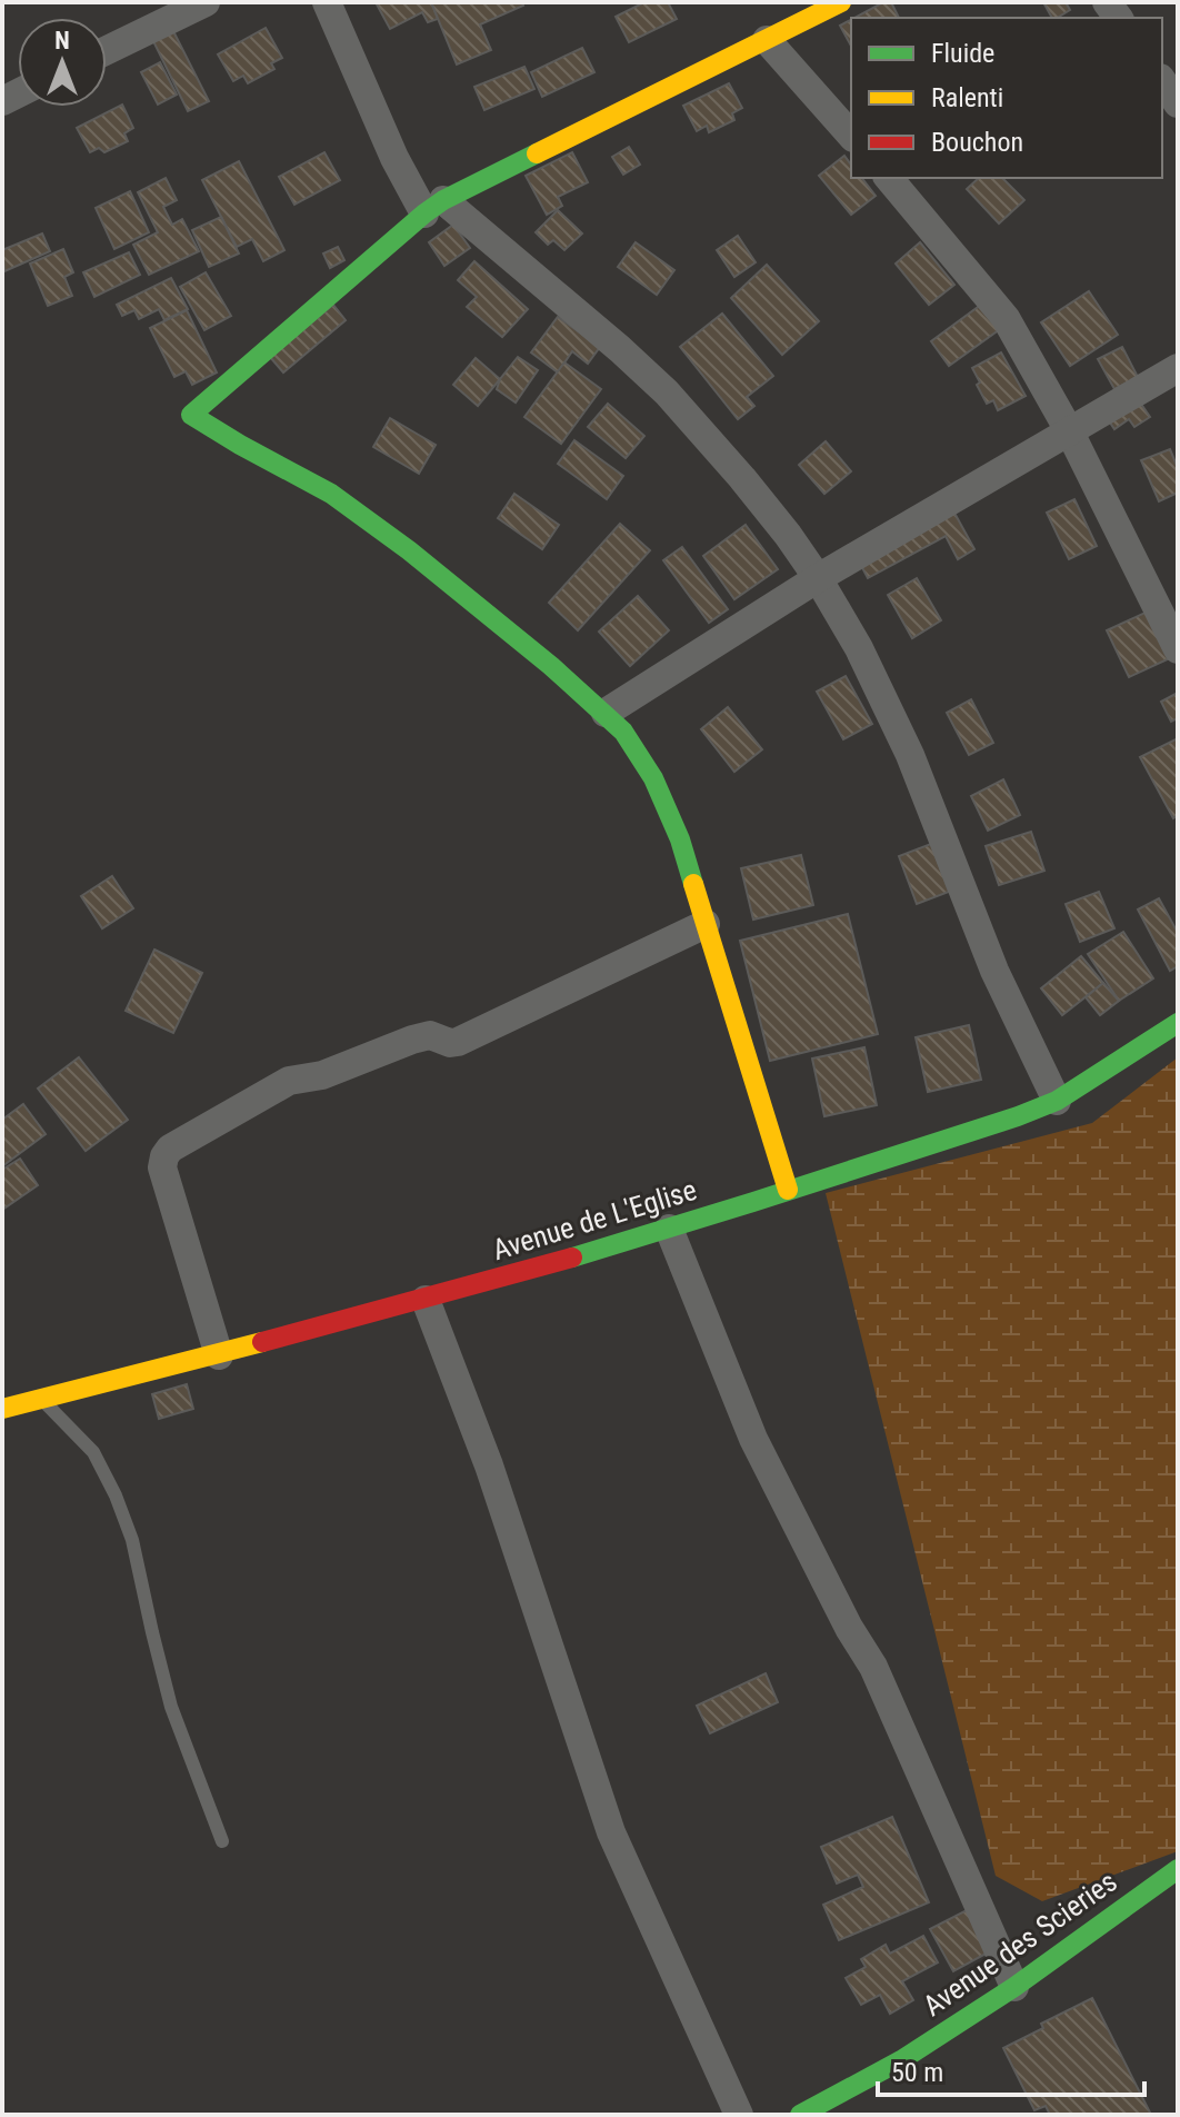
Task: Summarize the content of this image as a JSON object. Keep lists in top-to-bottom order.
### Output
{
  "streets": {
    "street": ["Avenue de L'Eglise", "Avenue des Scieries"]
  },
  "legend": ["Fluide", "Ralenti", "Bouchon"],
  "scale_bar": "50 m",
  "north": "top"
}
